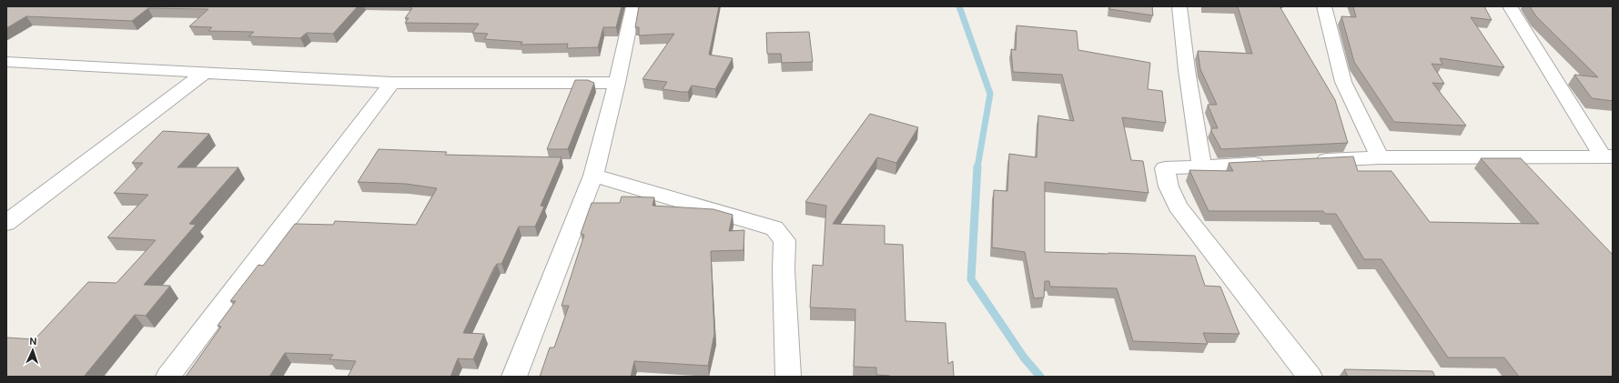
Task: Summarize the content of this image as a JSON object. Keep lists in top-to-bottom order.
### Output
{
  "north": "top"
}
